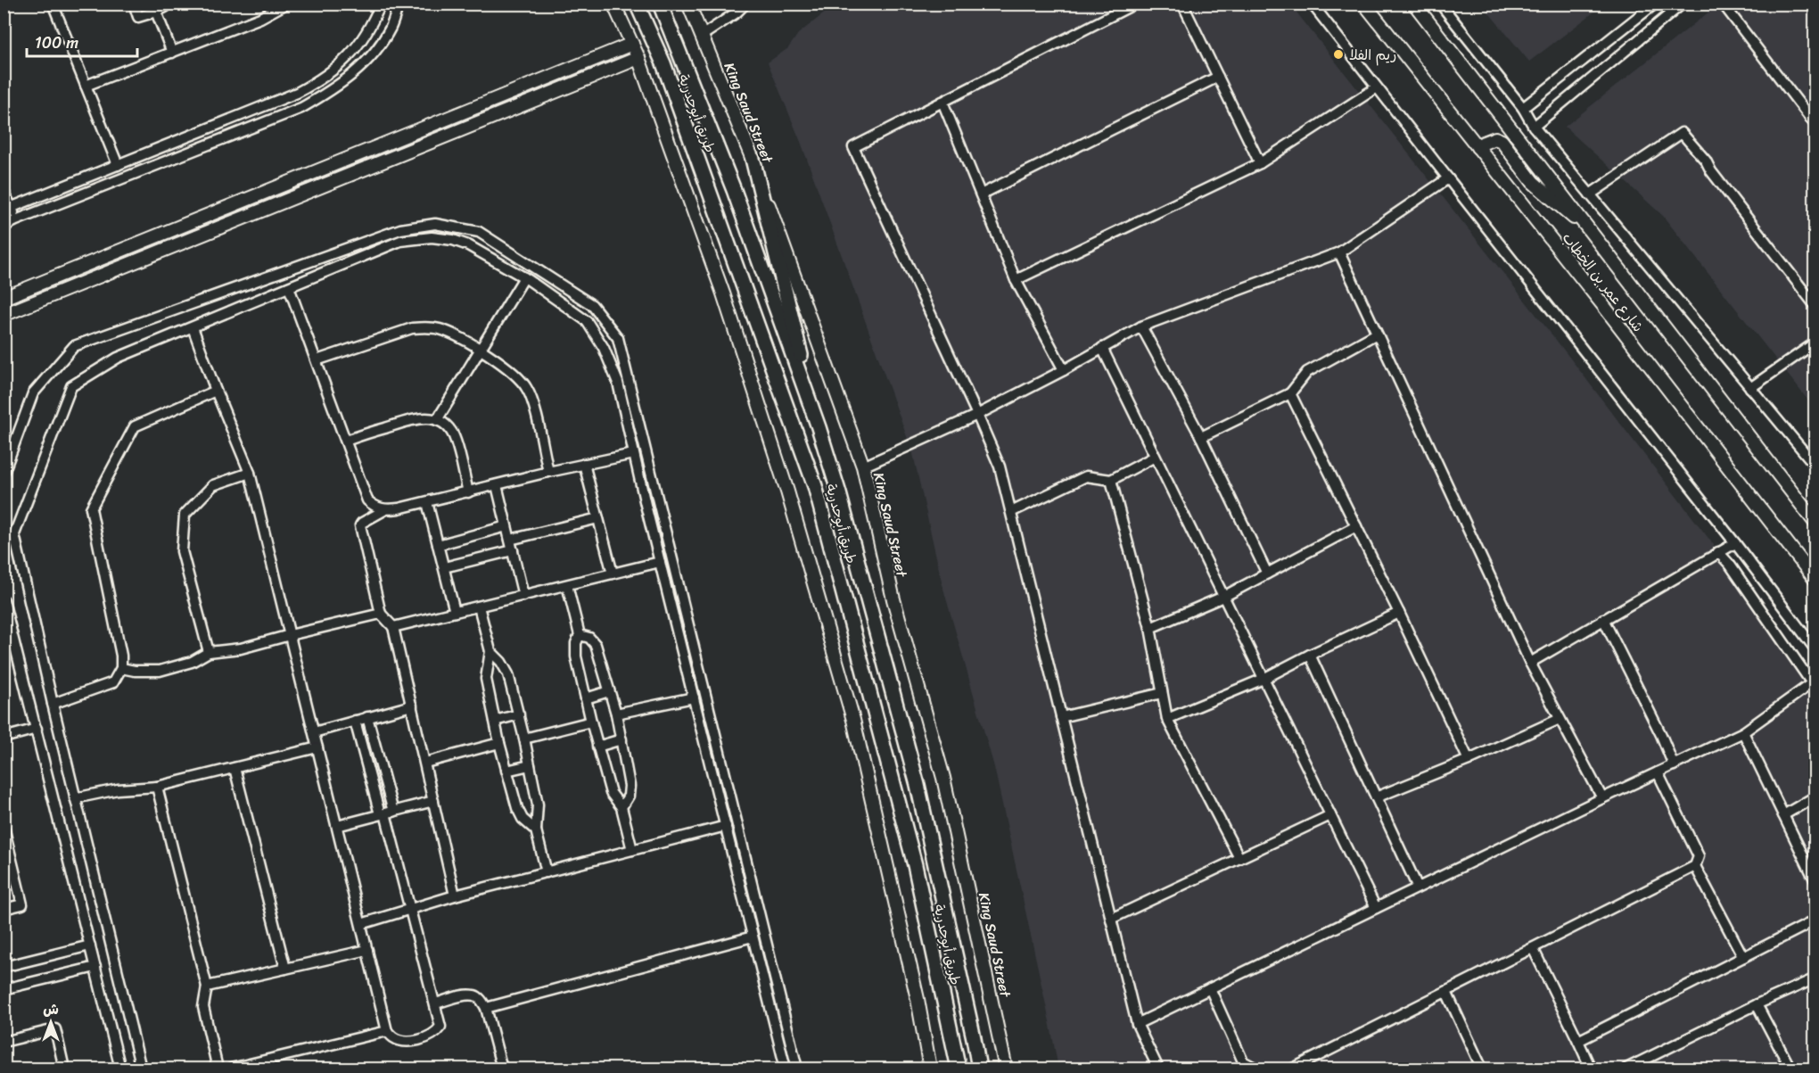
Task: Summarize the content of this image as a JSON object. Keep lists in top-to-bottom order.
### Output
{
  "streets": {
    "highway": ["طريق أبوحدرية"],
    "main road": ["King Saud Street", "شارع عمر بن الخطاب"]
  },
  "places": ["ريم الفلا"],
  "scale_bar": "100 m",
  "north": "top"
}
